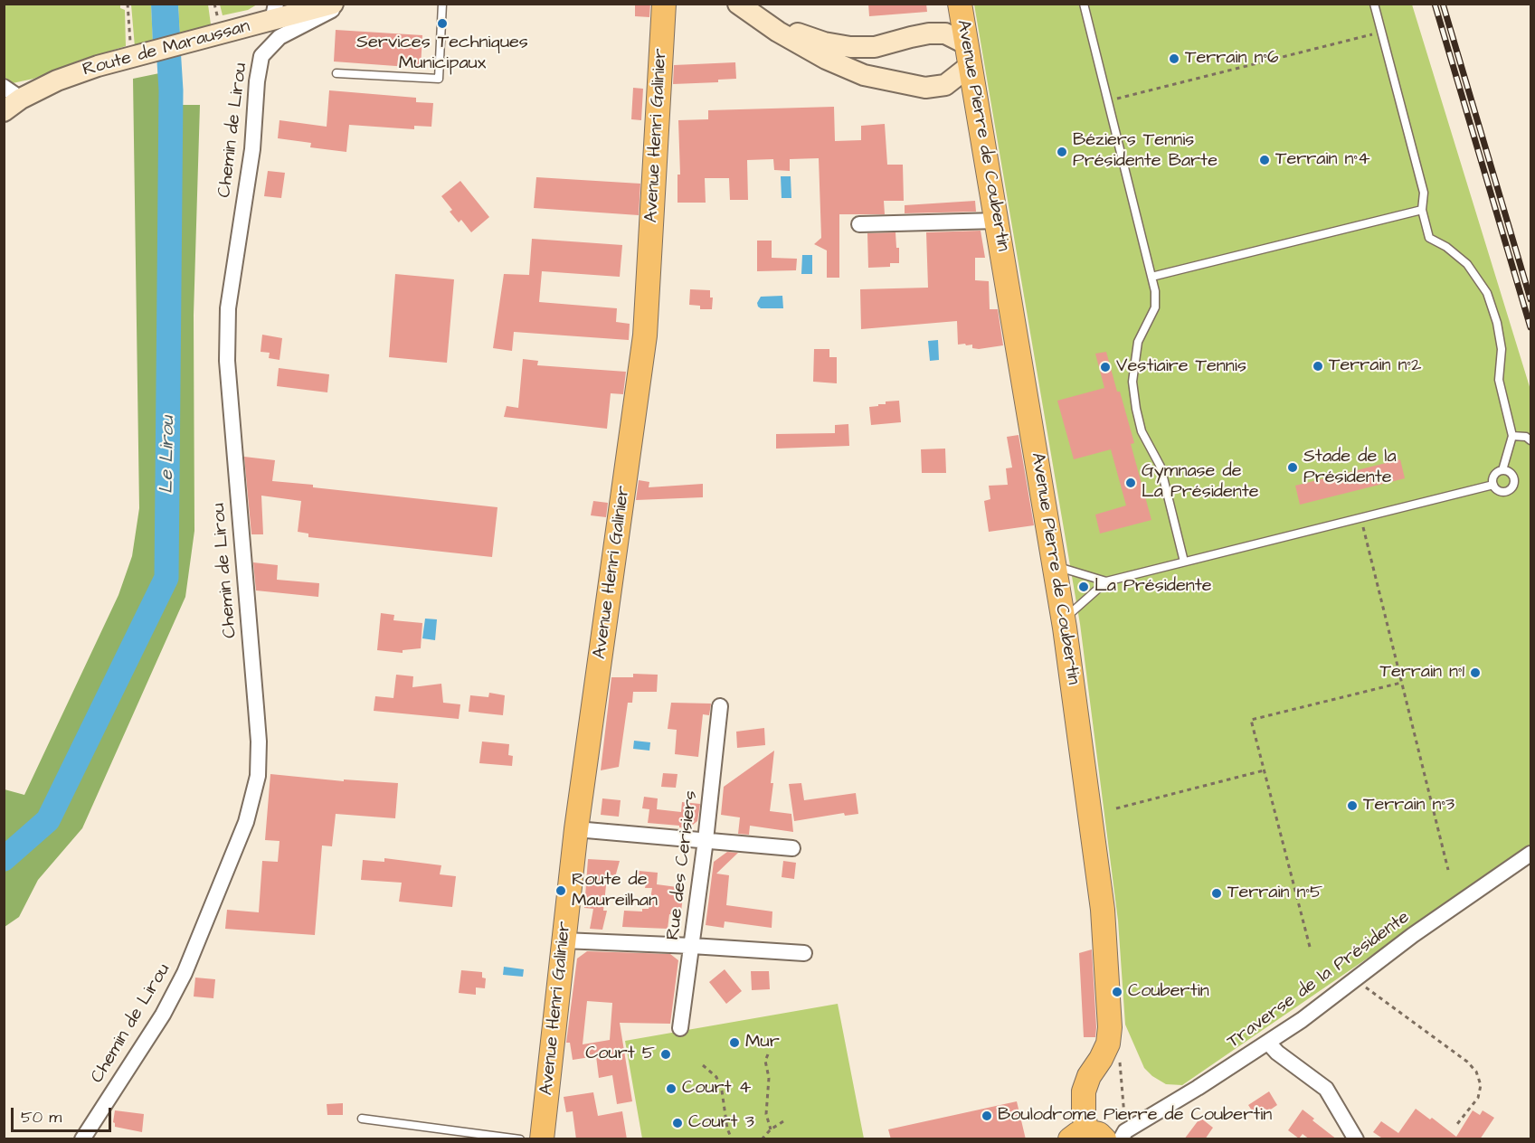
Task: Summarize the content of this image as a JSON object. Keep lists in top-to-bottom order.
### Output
{
  "streets": {
    "main road": ["Route de Maraussan", "Avenue Henri Galinier", "Avenue Pierre de Coubertin"],
    "street": ["Chemin de Lirou", "Rue des Cerisiers", "Traverse de la Présidente"]
  },
  "crossings": [
    ["Avenue Pierre de Coubertin", "Traverse de la Présidente"]
  ],
  "water": ["Le Lirou"],
  "places": [
    "Services Techniques Municipaux",
    "Terrain n°6",
    "Béziers Tennis Présidente Barte",
    "Terrain n°4",
    "Terrain n°2",
    "Vestiaire Tennis",
    "Stade de la Présidente",
    "Gymnase de La Présidente",
    "La Présidente",
    "Terrain n°1",
    "Terrain n°3",
    "Route de Maureilhan",
    "Terrain n°5",
    "Coubertin",
    "Mur",
    "Court 5",
    "Court 4",
    "Boulodrome Pierre de Coubertin",
    "Court 3"
  ],
  "scale_bar": "50 m"
}
